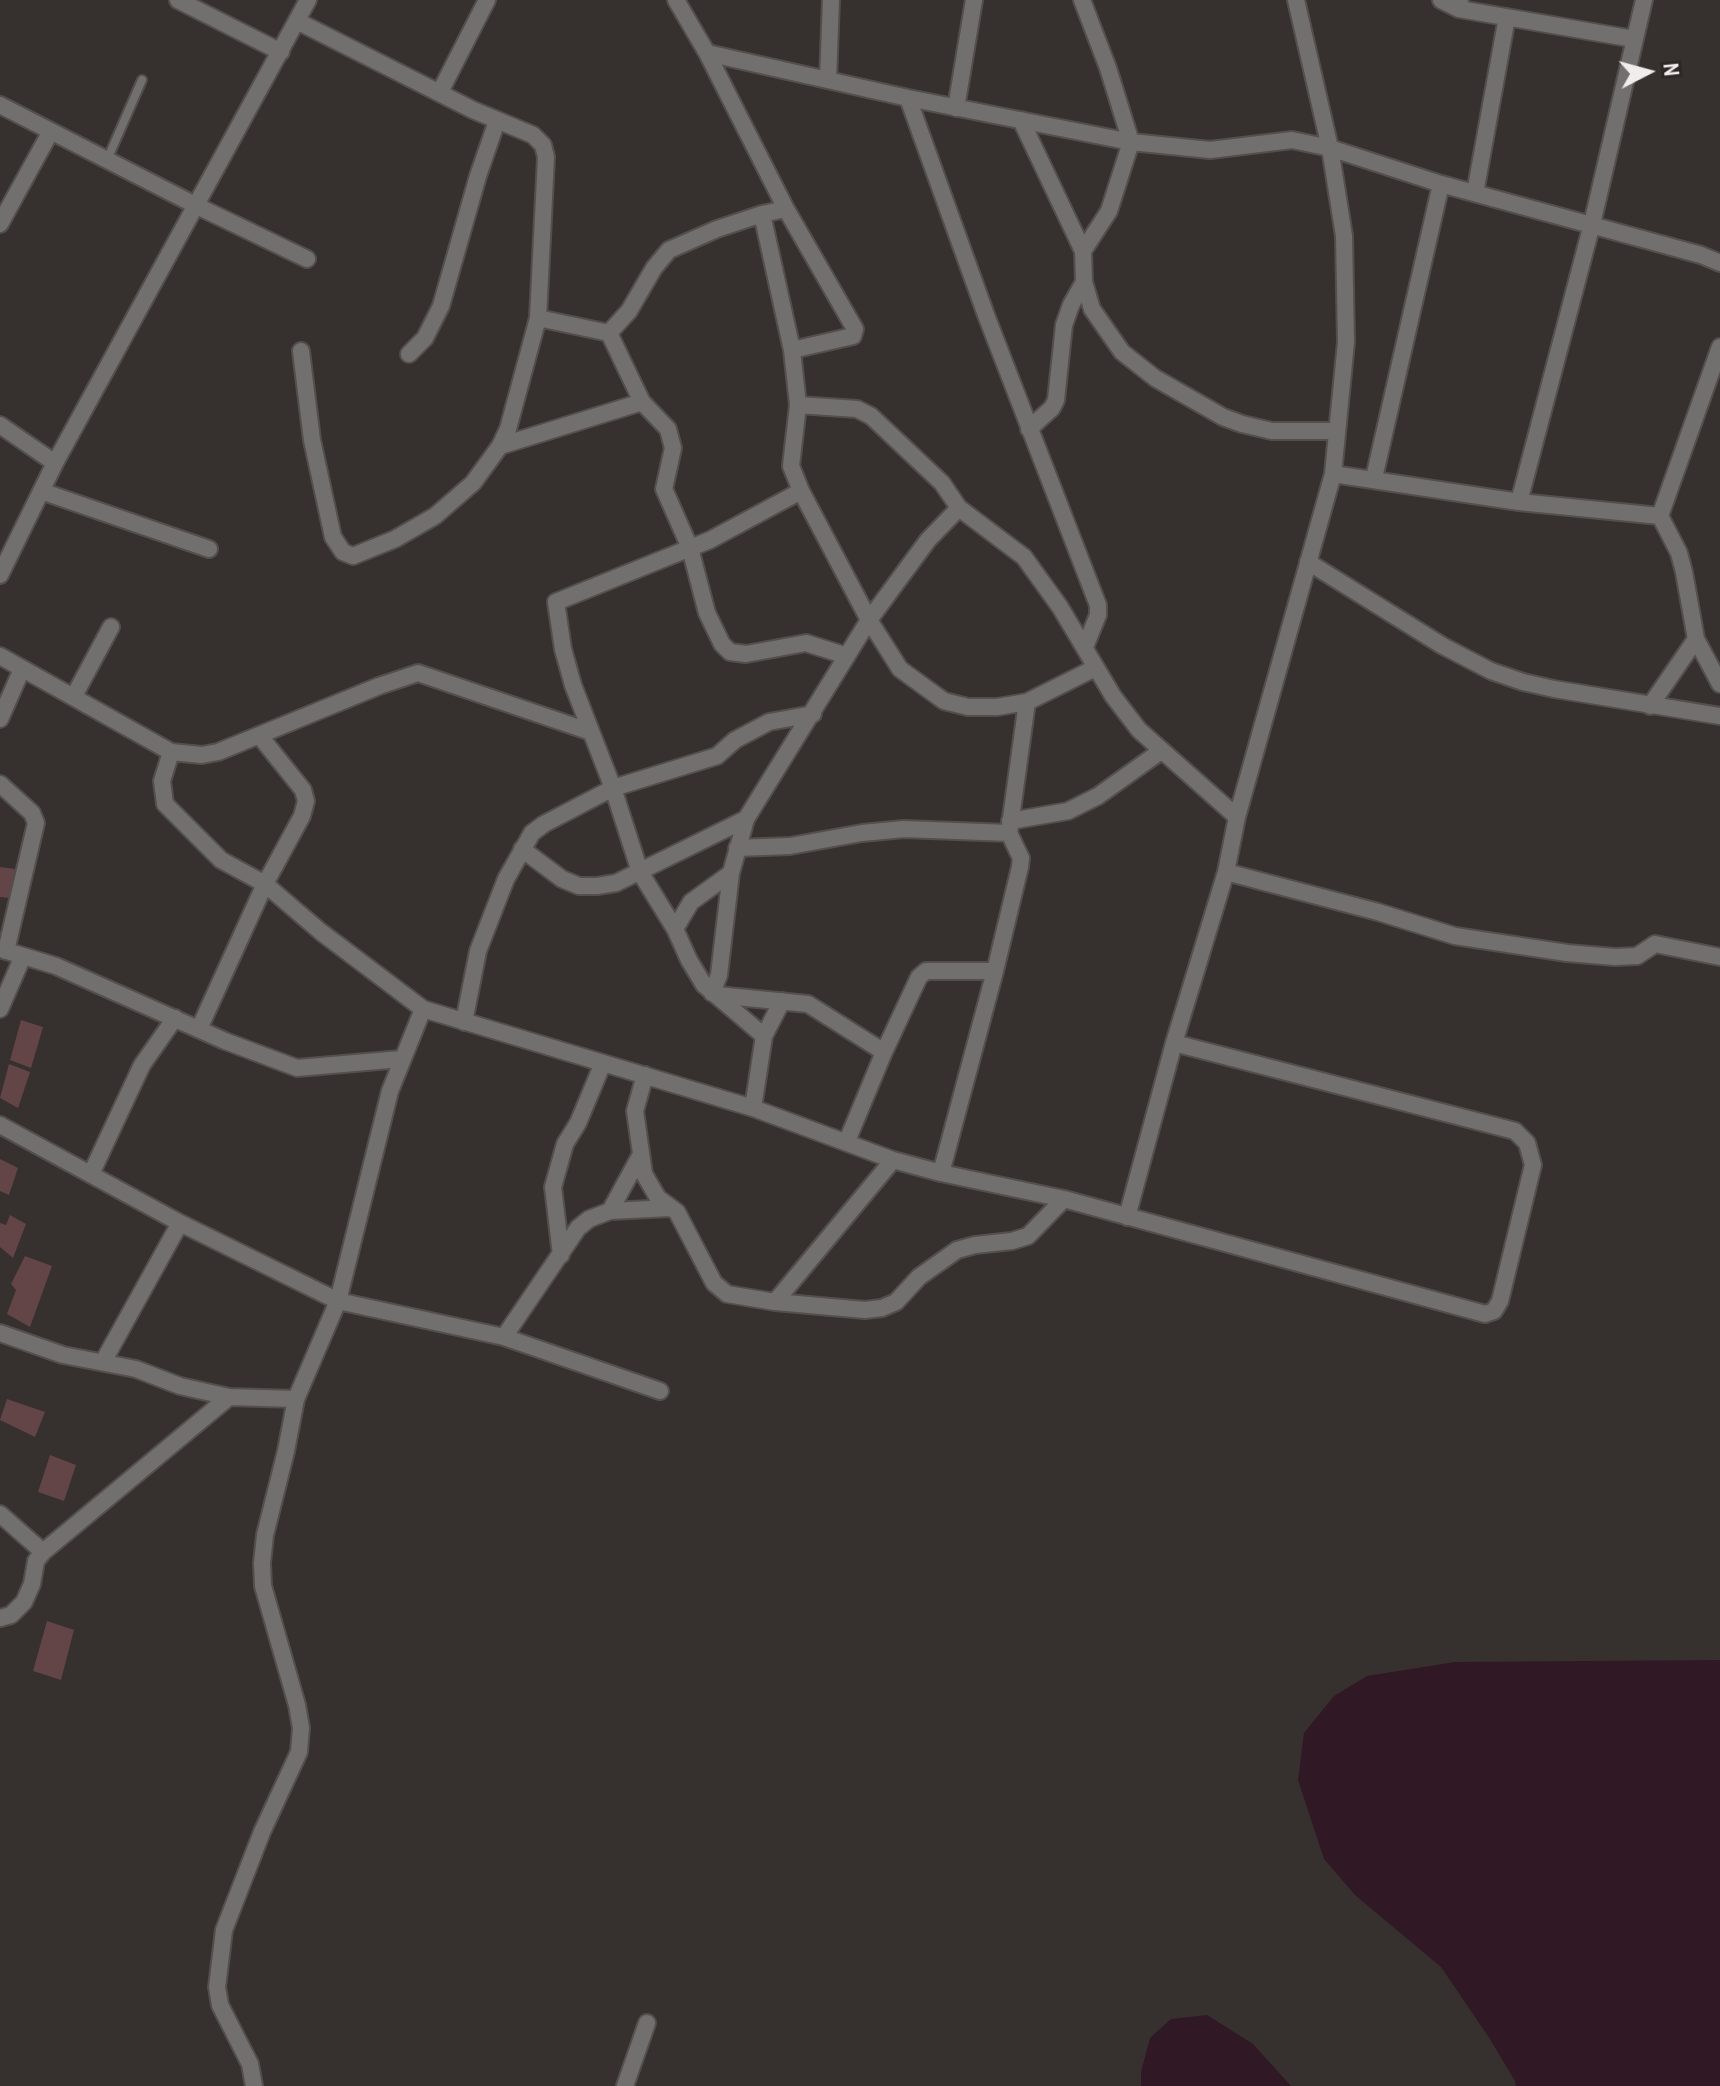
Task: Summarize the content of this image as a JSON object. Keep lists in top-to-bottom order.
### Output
{
  "north": "right"
}
